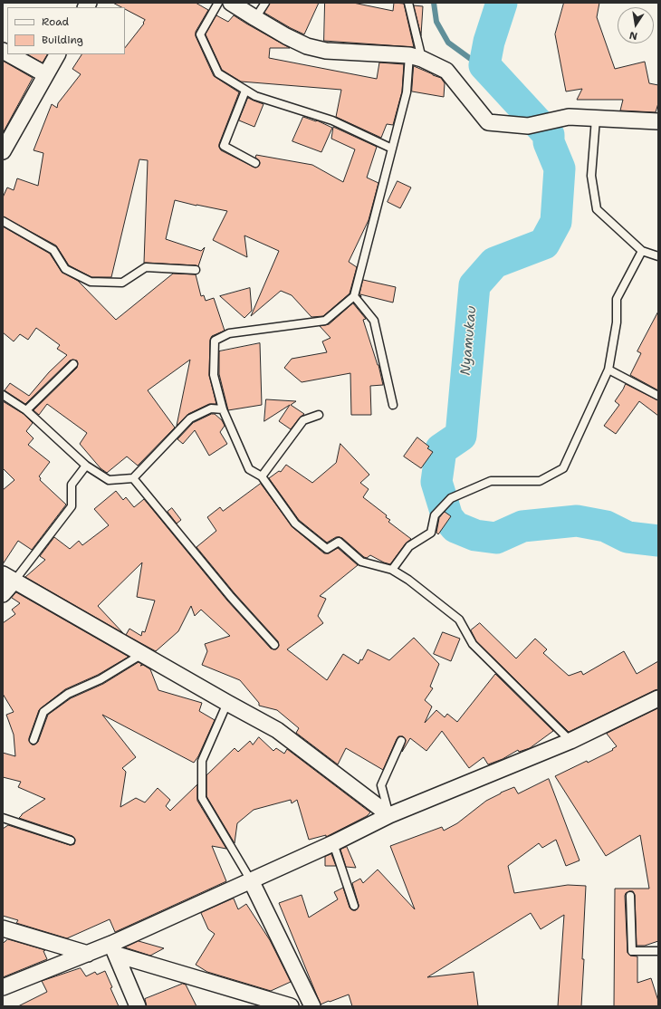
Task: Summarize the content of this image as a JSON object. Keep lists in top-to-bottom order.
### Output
{
  "water": ["Nyamukau"],
  "legend": ["Road", "Building"],
  "north": "bottom"
}
